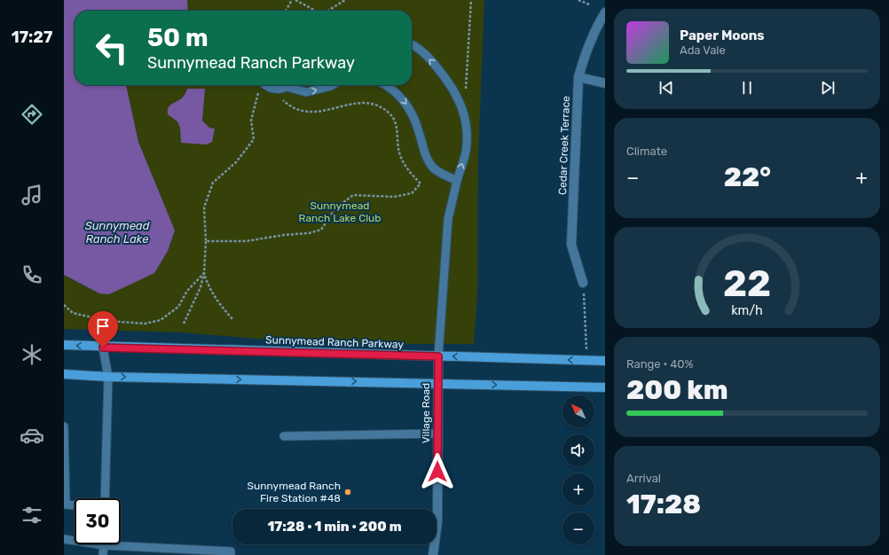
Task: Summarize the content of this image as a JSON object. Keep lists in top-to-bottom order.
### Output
{
  "streets": {
    "main road": ["Sunnymead Ranch Parkway"],
    "street": ["Cedar Creek Terrace", "Village Road"]
  },
  "crossings": [
    ["Sunnymead Ranch Parkway", "Village Road"]
  ],
  "water": ["Sunnymead Ranch Lake"],
  "parks": ["Sunnymead Ranch Lake Club"],
  "places": ["Sunnymead Ranch Fire Station #48"],
  "north": "top left",
  "page": {
    "tabs": "17:27",
    "turn": ["50 m", "Sunnymead Ranch Parkway"],
    "song": ["Paper Moons", "Ada Vale"],
    "tile": [
      "Climate",
      ["Range · 40%", "200 km"],
      ["Arrival", "17:28"]
    ],
    "heat": ["−", "22°", "+"],
    "map_buttons": ["+", "−"],
    "limit": "30",
    "trip": "17:28 · 1 min · 200 m",
    "gauge": ["22", "km/h"]
  }
}
